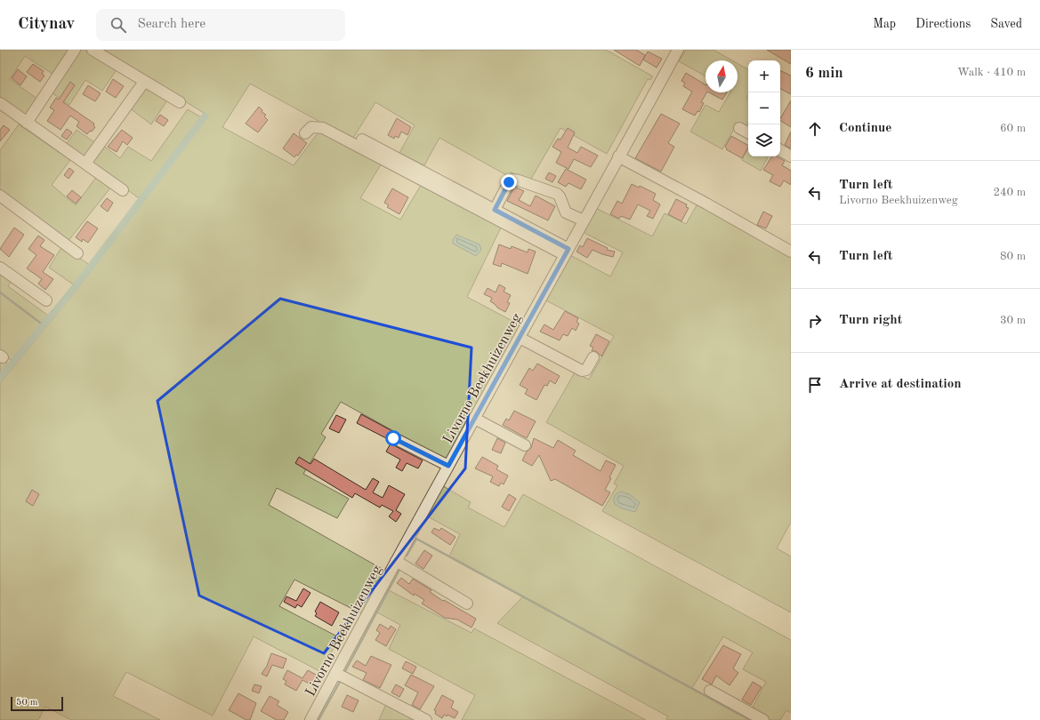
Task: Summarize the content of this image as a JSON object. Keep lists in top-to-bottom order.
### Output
{
  "streets": {
    "street": ["Livorno Beekhuizenweg"]
  },
  "scale_bar": "50 m",
  "north": "top",
  "page": {
    "header": "Citynav",
    "search": "Search here",
    "nav": ["Map", "Directions", "Saved"],
    "heading": ["6 min", "Walk · 410 m"],
    "map_buttons": ["+", "−"],
    "list": [
      ["Continue", "60 m"],
      ["Turn left", "Livorno Beekhuizenweg", "240 m"],
      ["Turn left", "80 m"],
      ["Turn right", "30 m"],
      "Arrive at destination"
    ],
    "scale": "50 m"
  }
}
